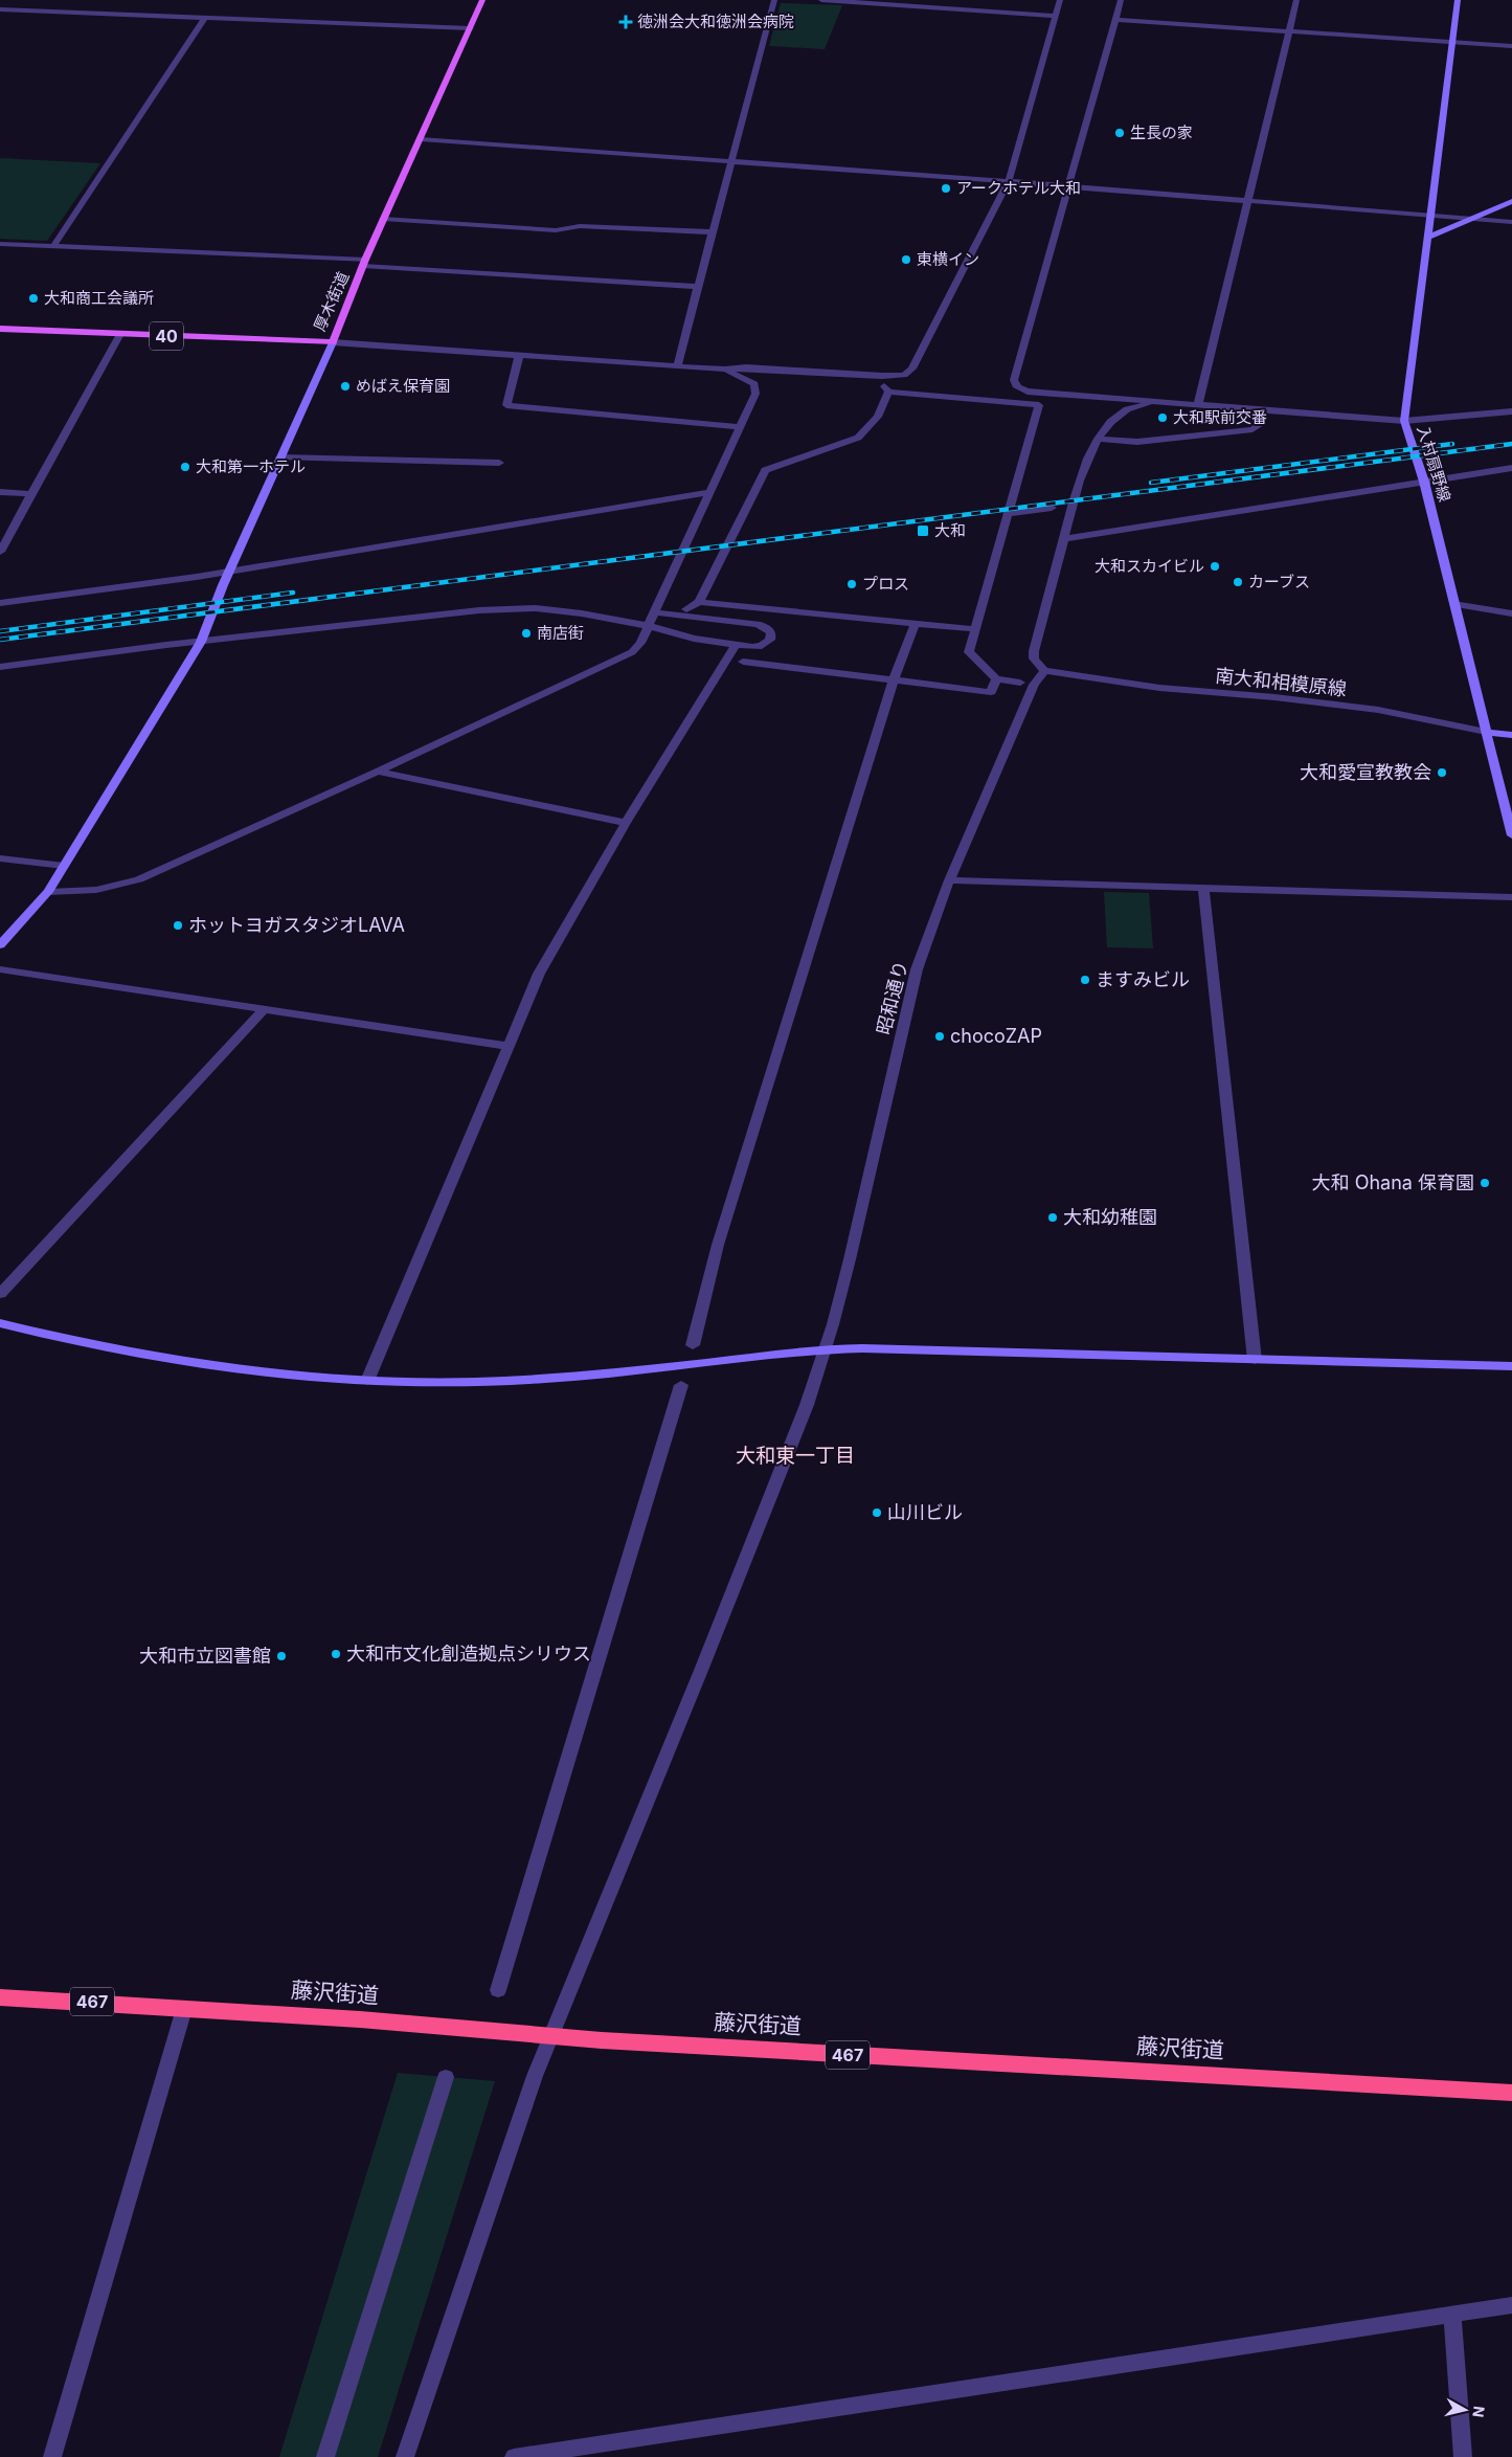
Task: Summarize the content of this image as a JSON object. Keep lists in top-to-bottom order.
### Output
{
  "streets": {
    "highway": ["藤沢街道", "467"],
    "main road": ["厚木街道", "40"],
    "street": ["入村扇野線", "南大和相模原線", "昭和通り"]
  },
  "crossings": [
    ["入村扇野線", "南大和相模原線"],
    ["南大和相模原線", "昭和通り"],
    ["昭和通り", "藤沢街道"]
  ],
  "districts": ["大和東一丁目"],
  "places": {
    "health": ["徳洲会大和徳洲会病院"],
    "other": [
      "生長の家",
      "アークホテル大和",
      "東横イン",
      "大和商工会議所",
      "めばえ保育園",
      "大和駅前交番",
      "大和第一ホテル",
      "大和スカイビル",
      "カーブス",
      "プロス",
      "南店街",
      "大和愛宣教教会",
      "ホットヨガスタジオLAVA",
      "ますみビル",
      "chocoZAP",
      "大和 Ohana 保育園",
      "大和幼稚園",
      "山川ビル",
      "大和市文化創造拠点シリウス",
      "大和市立図書館"
    ],
    "transit": ["大和"]
  },
  "north": "right"
}
